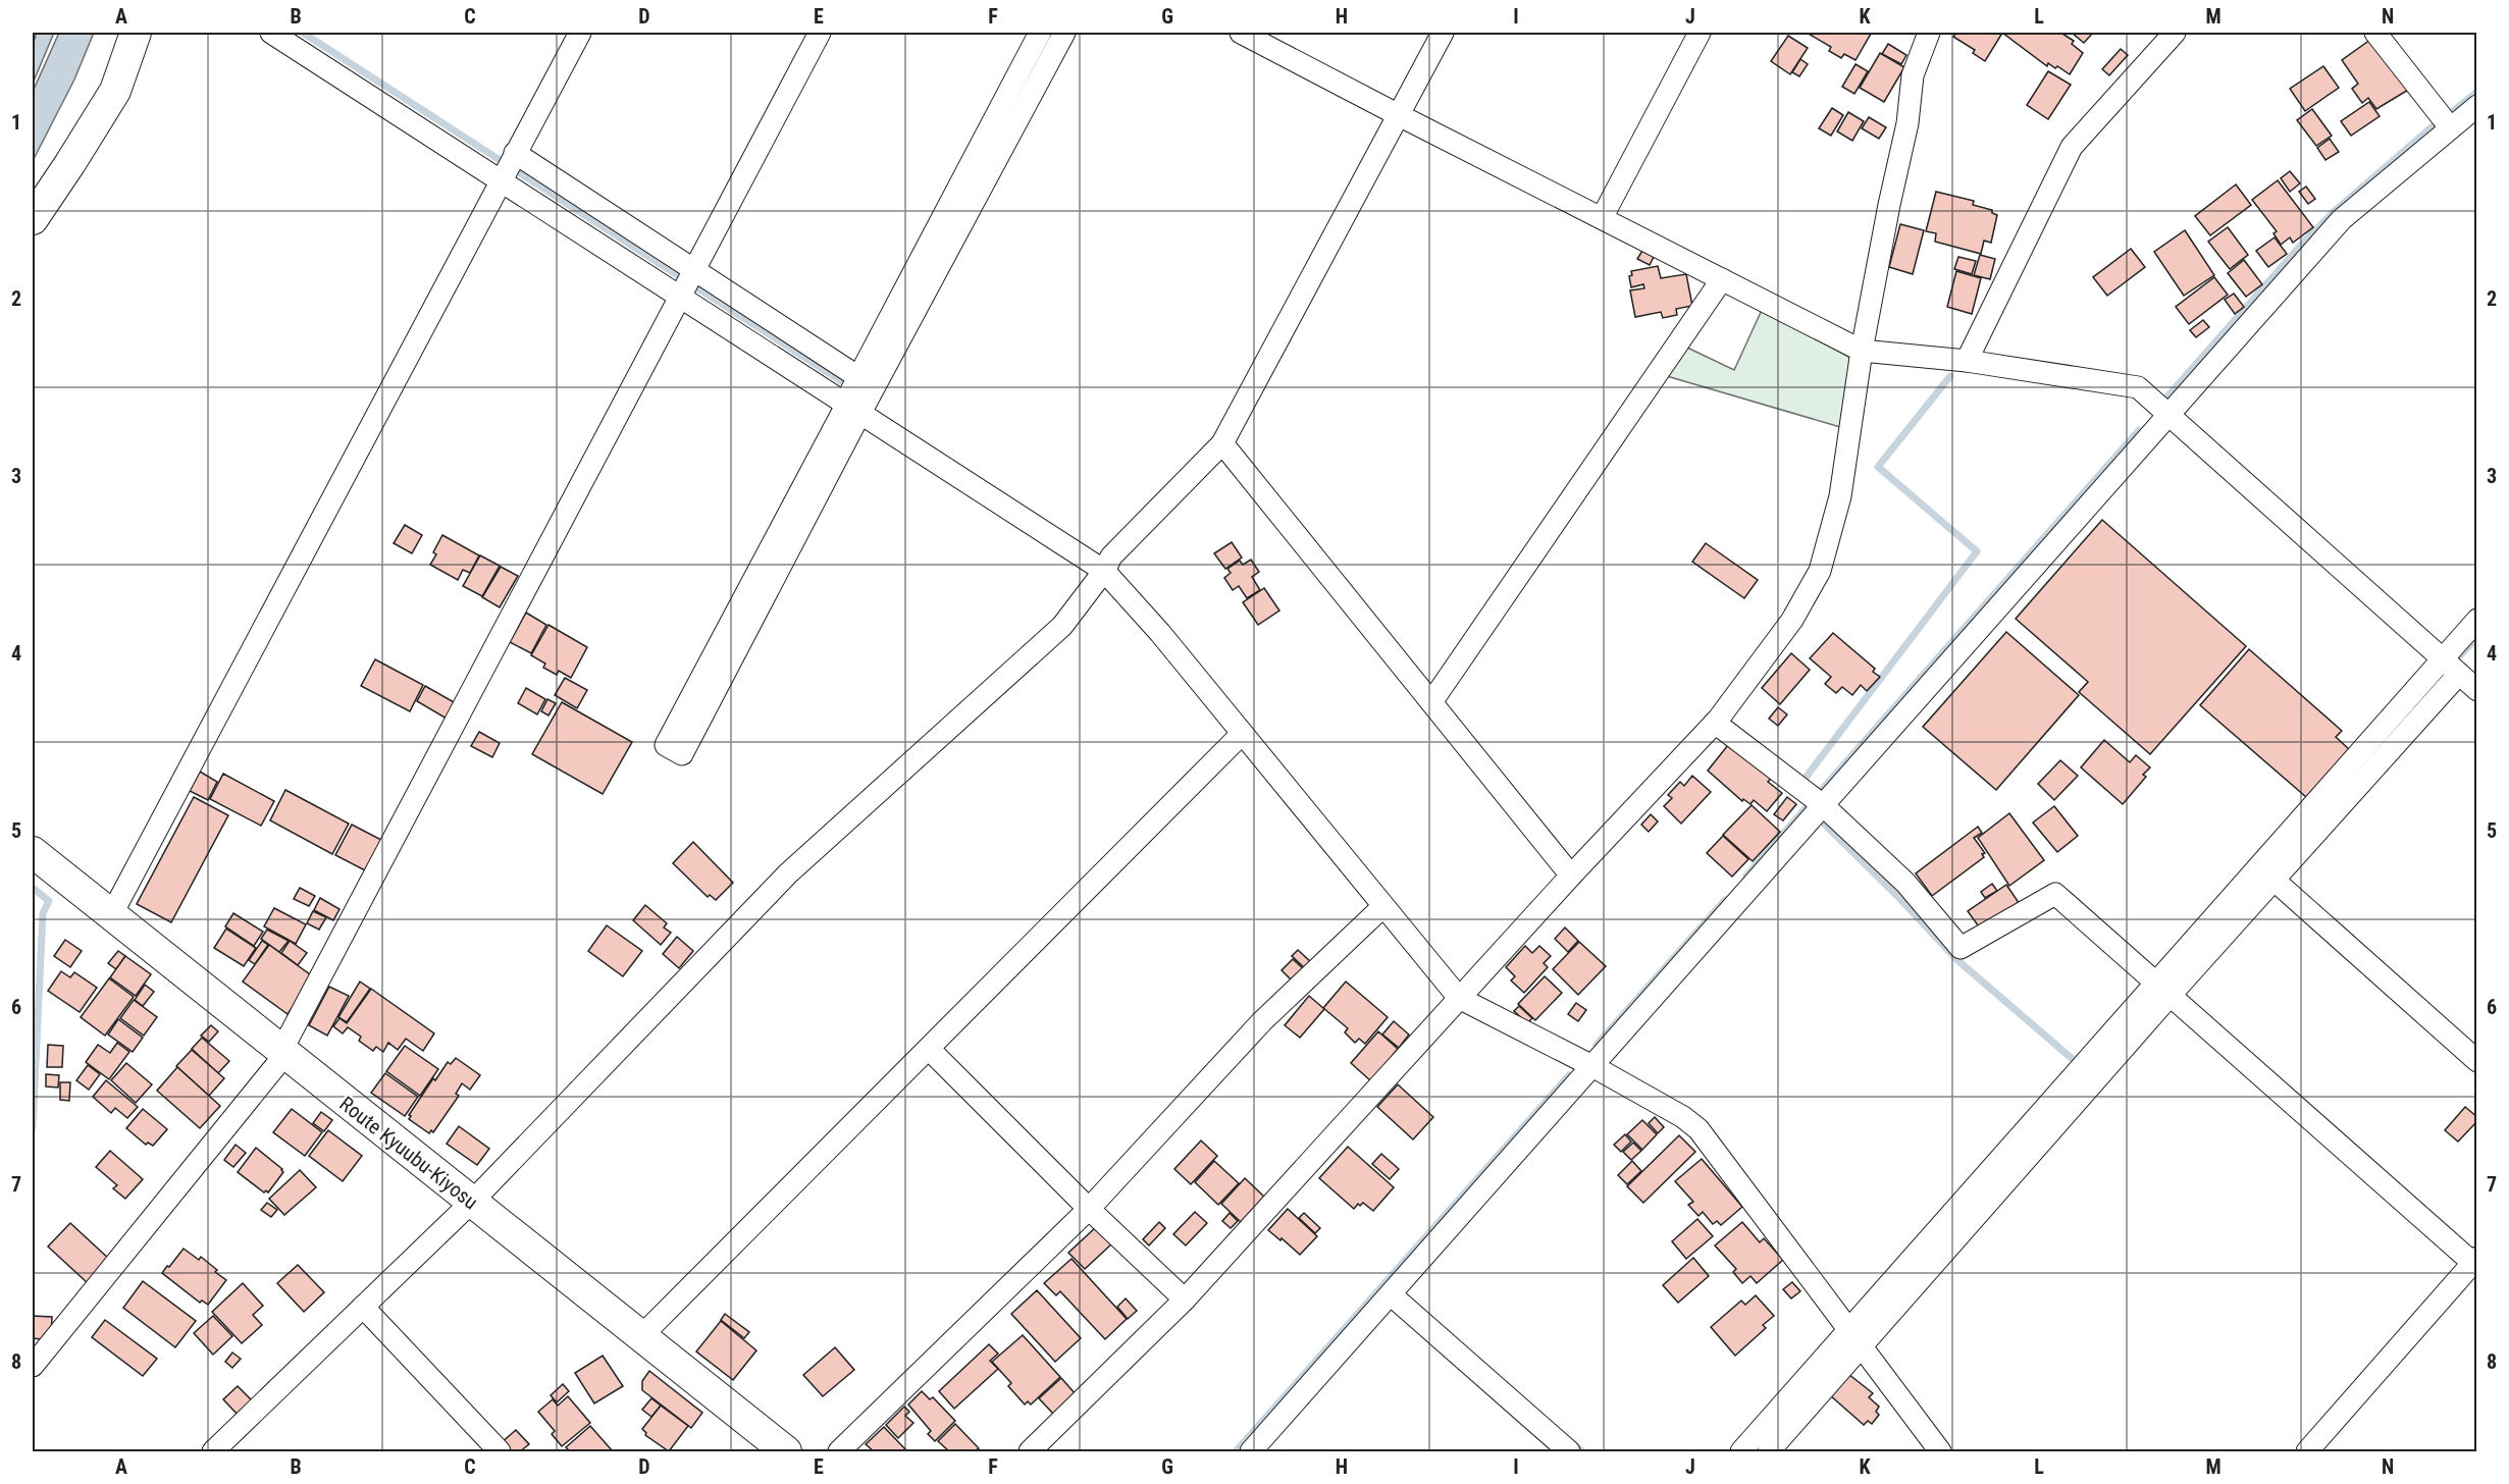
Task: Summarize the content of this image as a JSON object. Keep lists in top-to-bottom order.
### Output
{
  "streets": {
    "main road": ["Route Kyuubu-Kiyosu"]
  },
  "grid": {
    "columns": [
      "A",
      "B",
      "C",
      "D",
      "E",
      "F",
      "G",
      "H",
      "I",
      "J",
      "K",
      "L",
      "M",
      "N"
    ],
    "rows": [
      "1",
      "2",
      "3",
      "4",
      "5",
      "6",
      "7",
      "8"
    ]
  }
}
